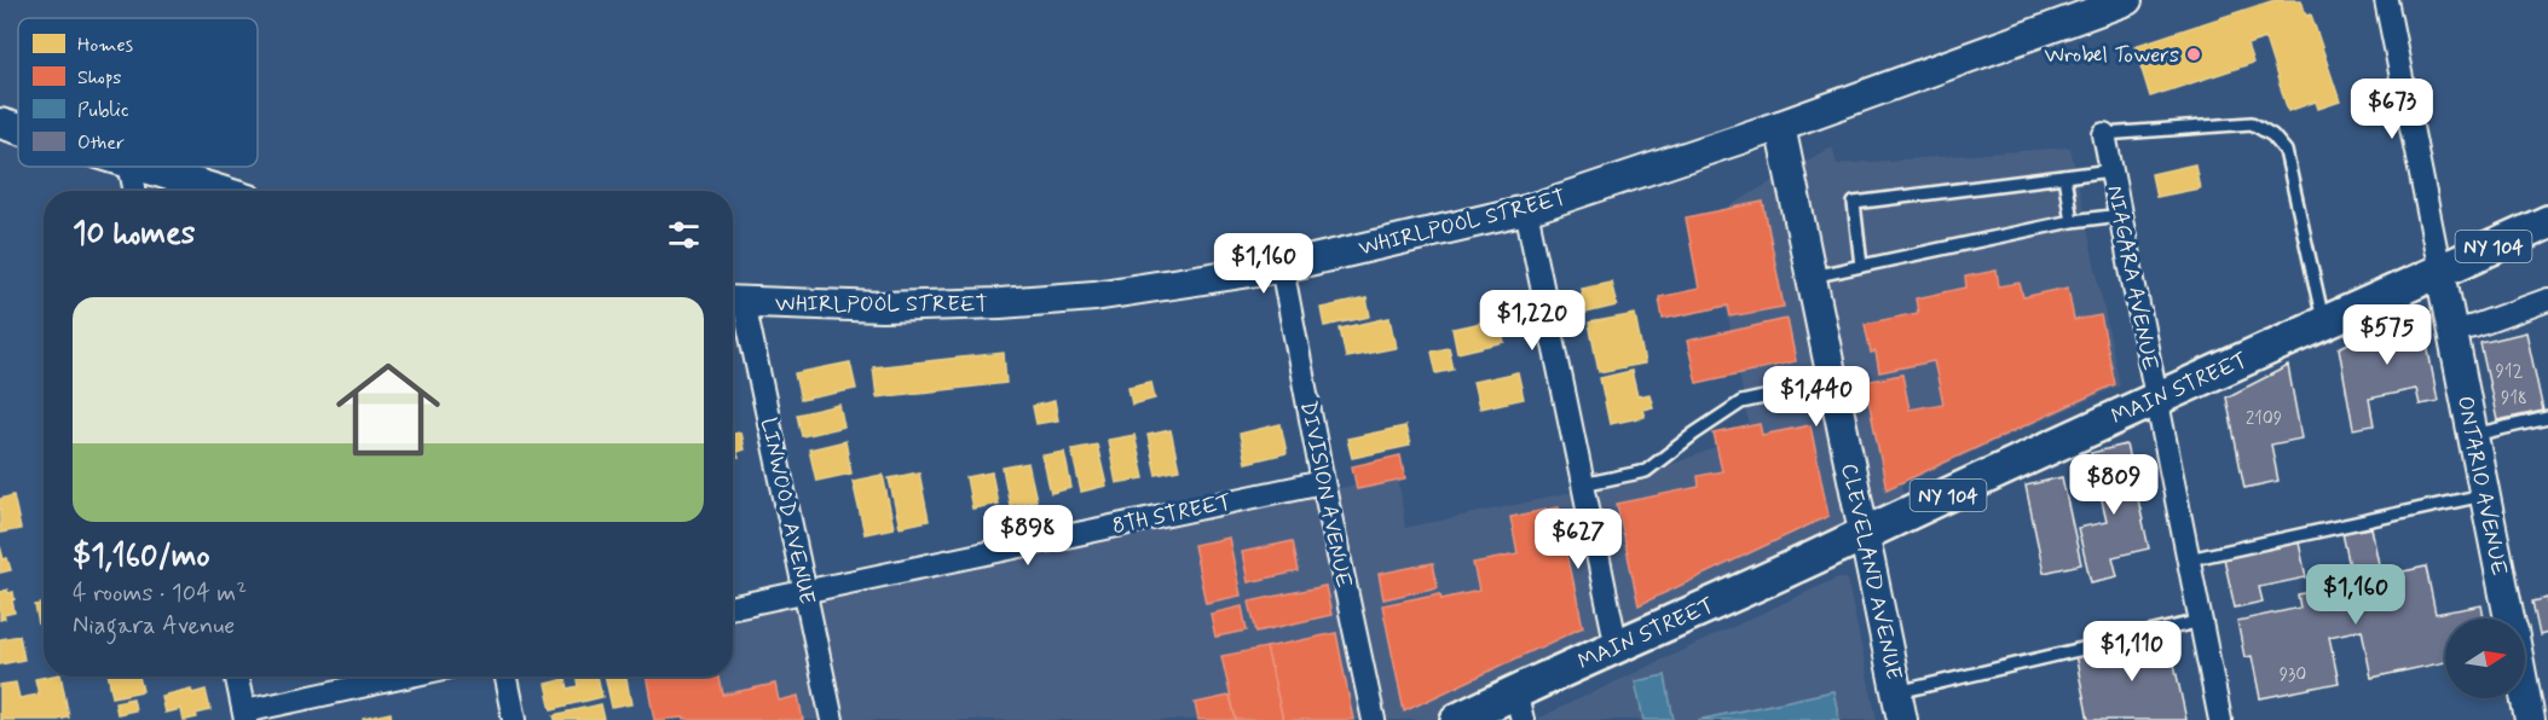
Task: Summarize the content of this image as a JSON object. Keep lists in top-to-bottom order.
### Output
{
  "streets": {
    "main road": ["NY 104", "MAIN STREET"],
    "street": [
      "WHIRLPOOL STREET",
      "NIAGARA AVENUE",
      "ONTARIO AVENUE",
      "DIVISION AVENUE",
      "LINWOOD AVENUE",
      "8TH STREET",
      "CLEVELAND AVENUE"
    ]
  },
  "crossings": [
    ["WHIRLPOOL STREET", "DIVISION AVENUE"],
    ["WHIRLPOOL STREET", "LINWOOD AVENUE"],
    ["WHIRLPOOL STREET", "CLEVELAND AVENUE"],
    ["NIAGARA AVENUE", "MAIN STREET"],
    ["MAIN STREET", "ONTARIO AVENUE"],
    ["MAIN STREET", "CLEVELAND AVENUE"],
    ["DIVISION AVENUE", "8TH STREET"],
    ["LINWOOD AVENUE", "8TH STREET"]
  ],
  "places": ["Wrobel Towers"],
  "house_numbers": [
    "912",
    "918",
    "2109",
    "930"
  ],
  "legend": [
    "Homes",
    "Shops",
    "Public",
    "Other"
  ],
  "north": "right",
  "page": {
    "price": [
      "$673",
      "$1,160",
      "$1,220",
      "$575",
      "$1,440",
      "$809",
      "$898",
      "$627",
      "$1,160",
      "$1,110"
    ],
    "heading": "10 homes",
    "list": [
      {
        "name": "$1,160/mo",
        "note": "4 rooms · 104 m² · Niagara Avenue"
      }
    ]
  }
}
